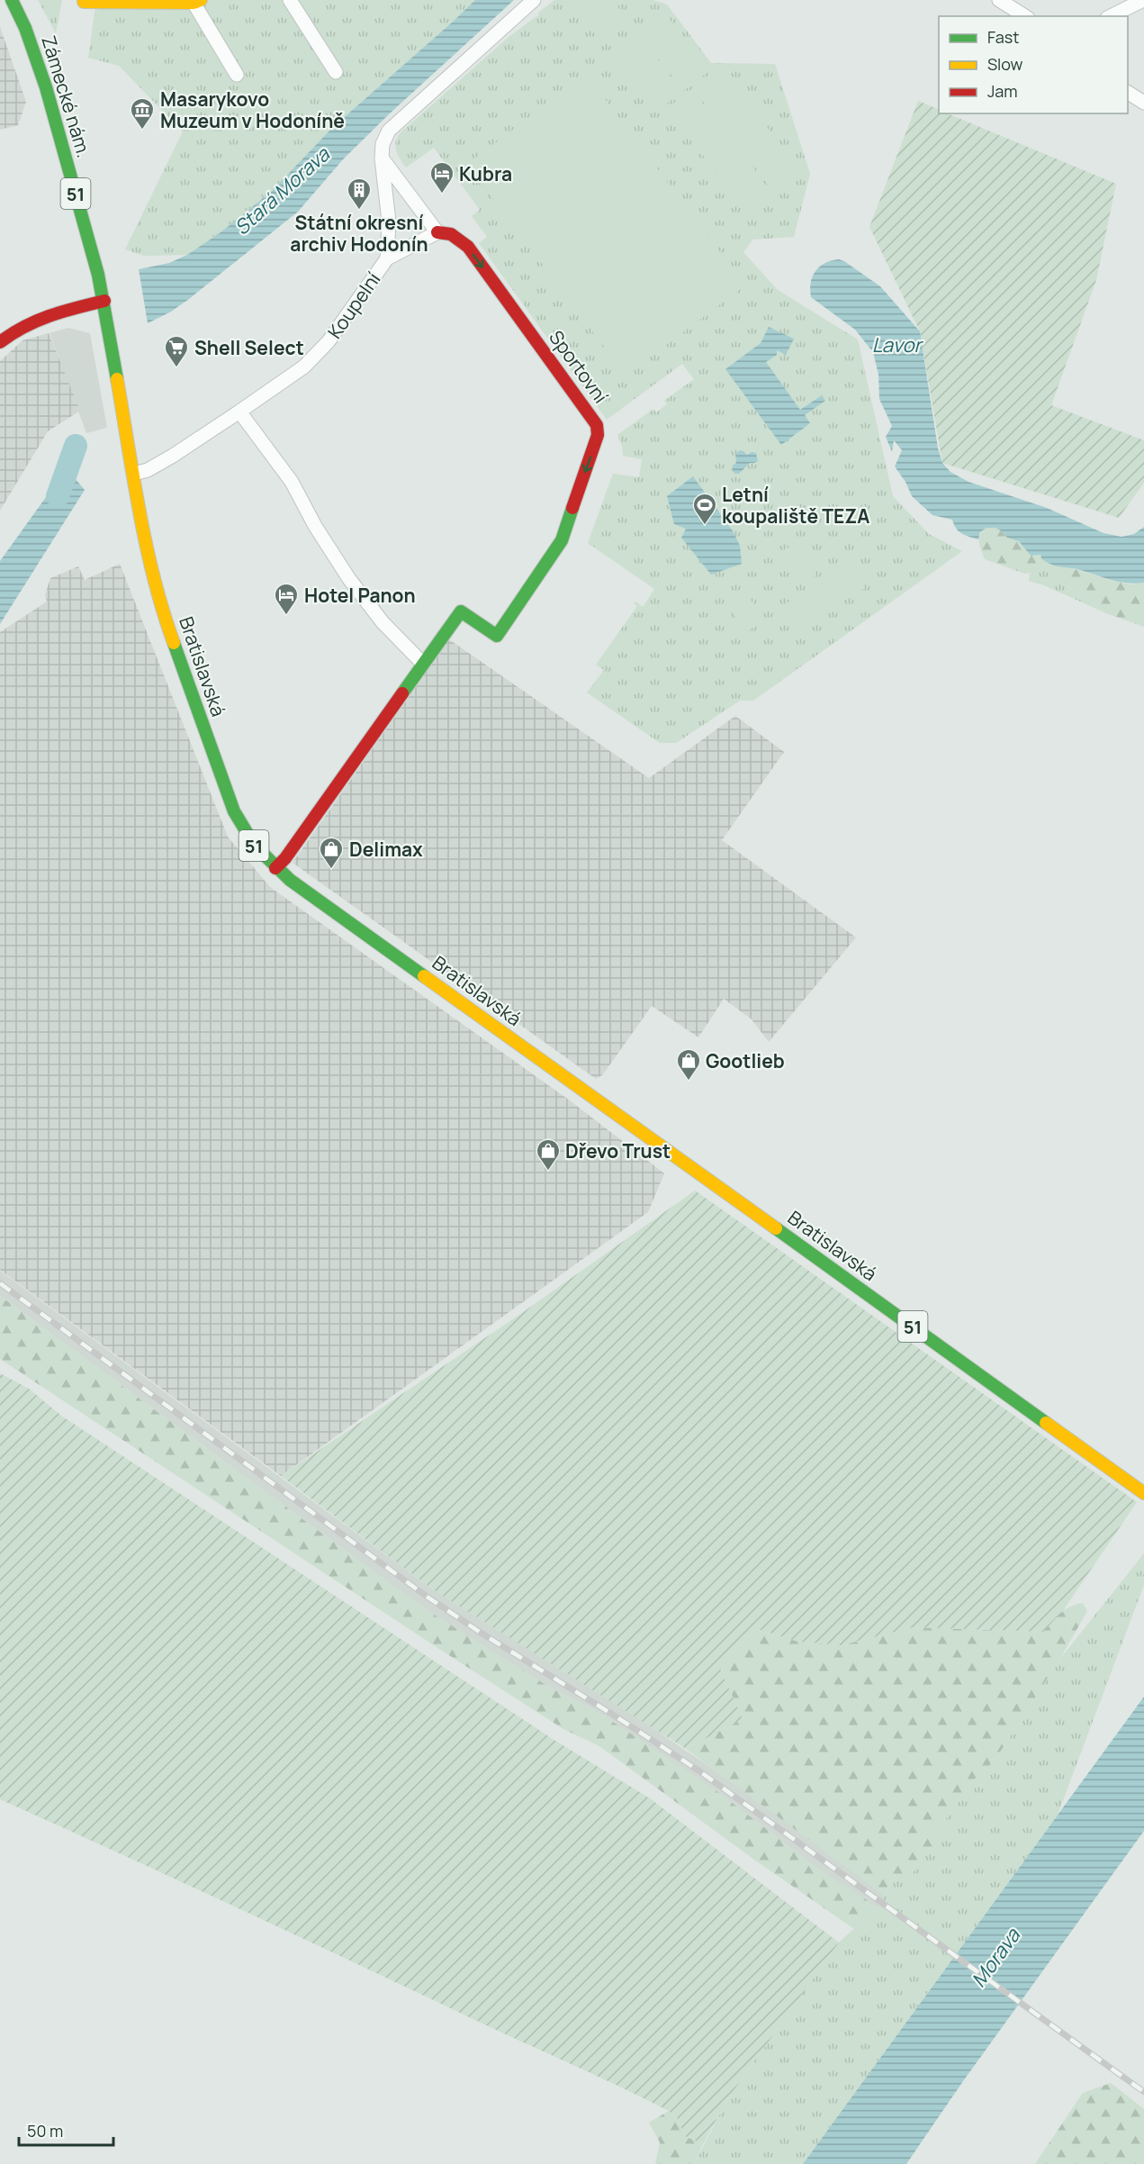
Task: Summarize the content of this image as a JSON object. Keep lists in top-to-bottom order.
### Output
{
  "streets": {
    "main road": [
      "Zámecké nám.",
      "51",
      "Sportovní",
      "Bratislavská"
    ],
    "street": ["Koupelní"]
  },
  "crossings": [
    ["Zámecké nám.", "Bratislavská"],
    ["Koupelní", "Bratislavská"]
  ],
  "water": ["Stará Morava", "Lavor", "Morava"],
  "places": {
    "museum": ["Masarykovo Muzeum v Hodoníně"],
    "hotel": ["Kubra", "Hotel Panon"],
    "building": ["Státní okresní archiv Hodonín"],
    "supermarket": ["Shell Select"],
    "sports": ["Letní koupaliště TEZA"],
    "shop": ["Delimax", "Gootlieb", "Dřevo Trust"]
  },
  "legend": ["Fast", "Slow", "Jam"],
  "scale_bar": "50 m"
}
